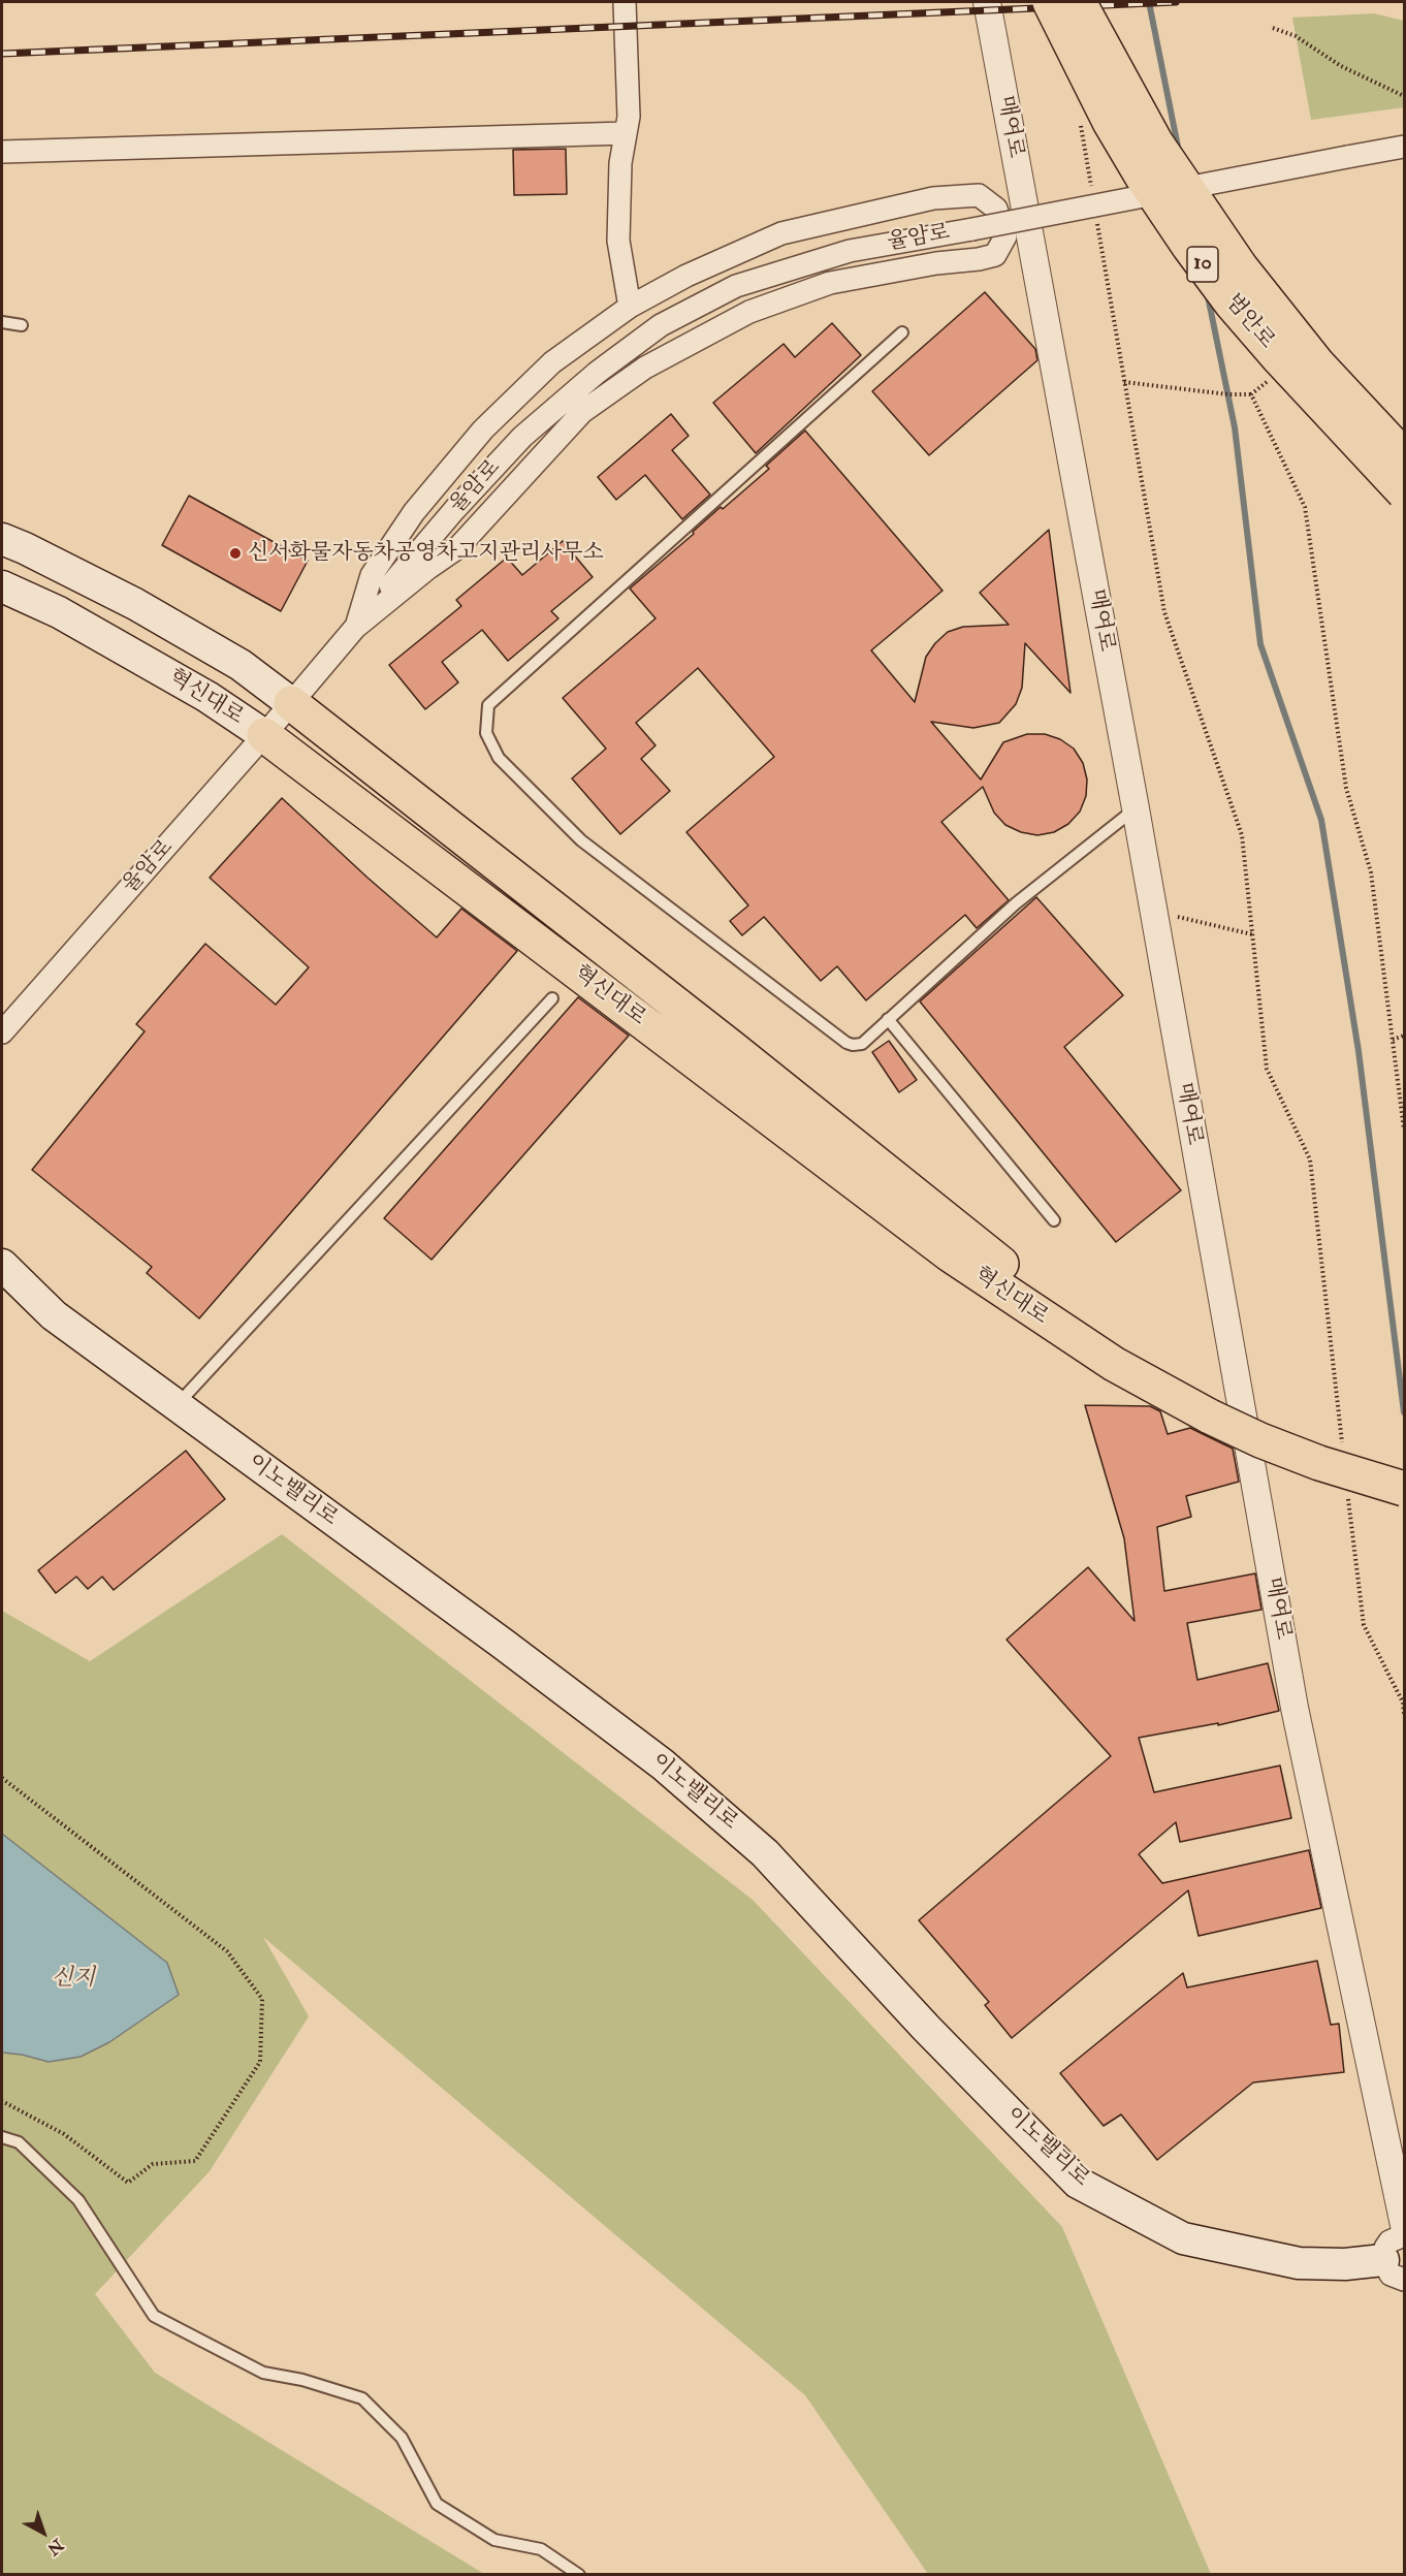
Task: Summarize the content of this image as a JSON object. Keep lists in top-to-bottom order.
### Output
{
  "streets": {
    "highway": ["10", "범안로", "혁신대로"],
    "main road": ["이노밸리로"],
    "street": ["매여로", "율암로"]
  },
  "crossings": [
    ["율암로", "혁신대로"]
  ],
  "water": ["신지"],
  "places": ["신서화물자동차공영차고지관리사무소"],
  "north": "bottom right"
}
